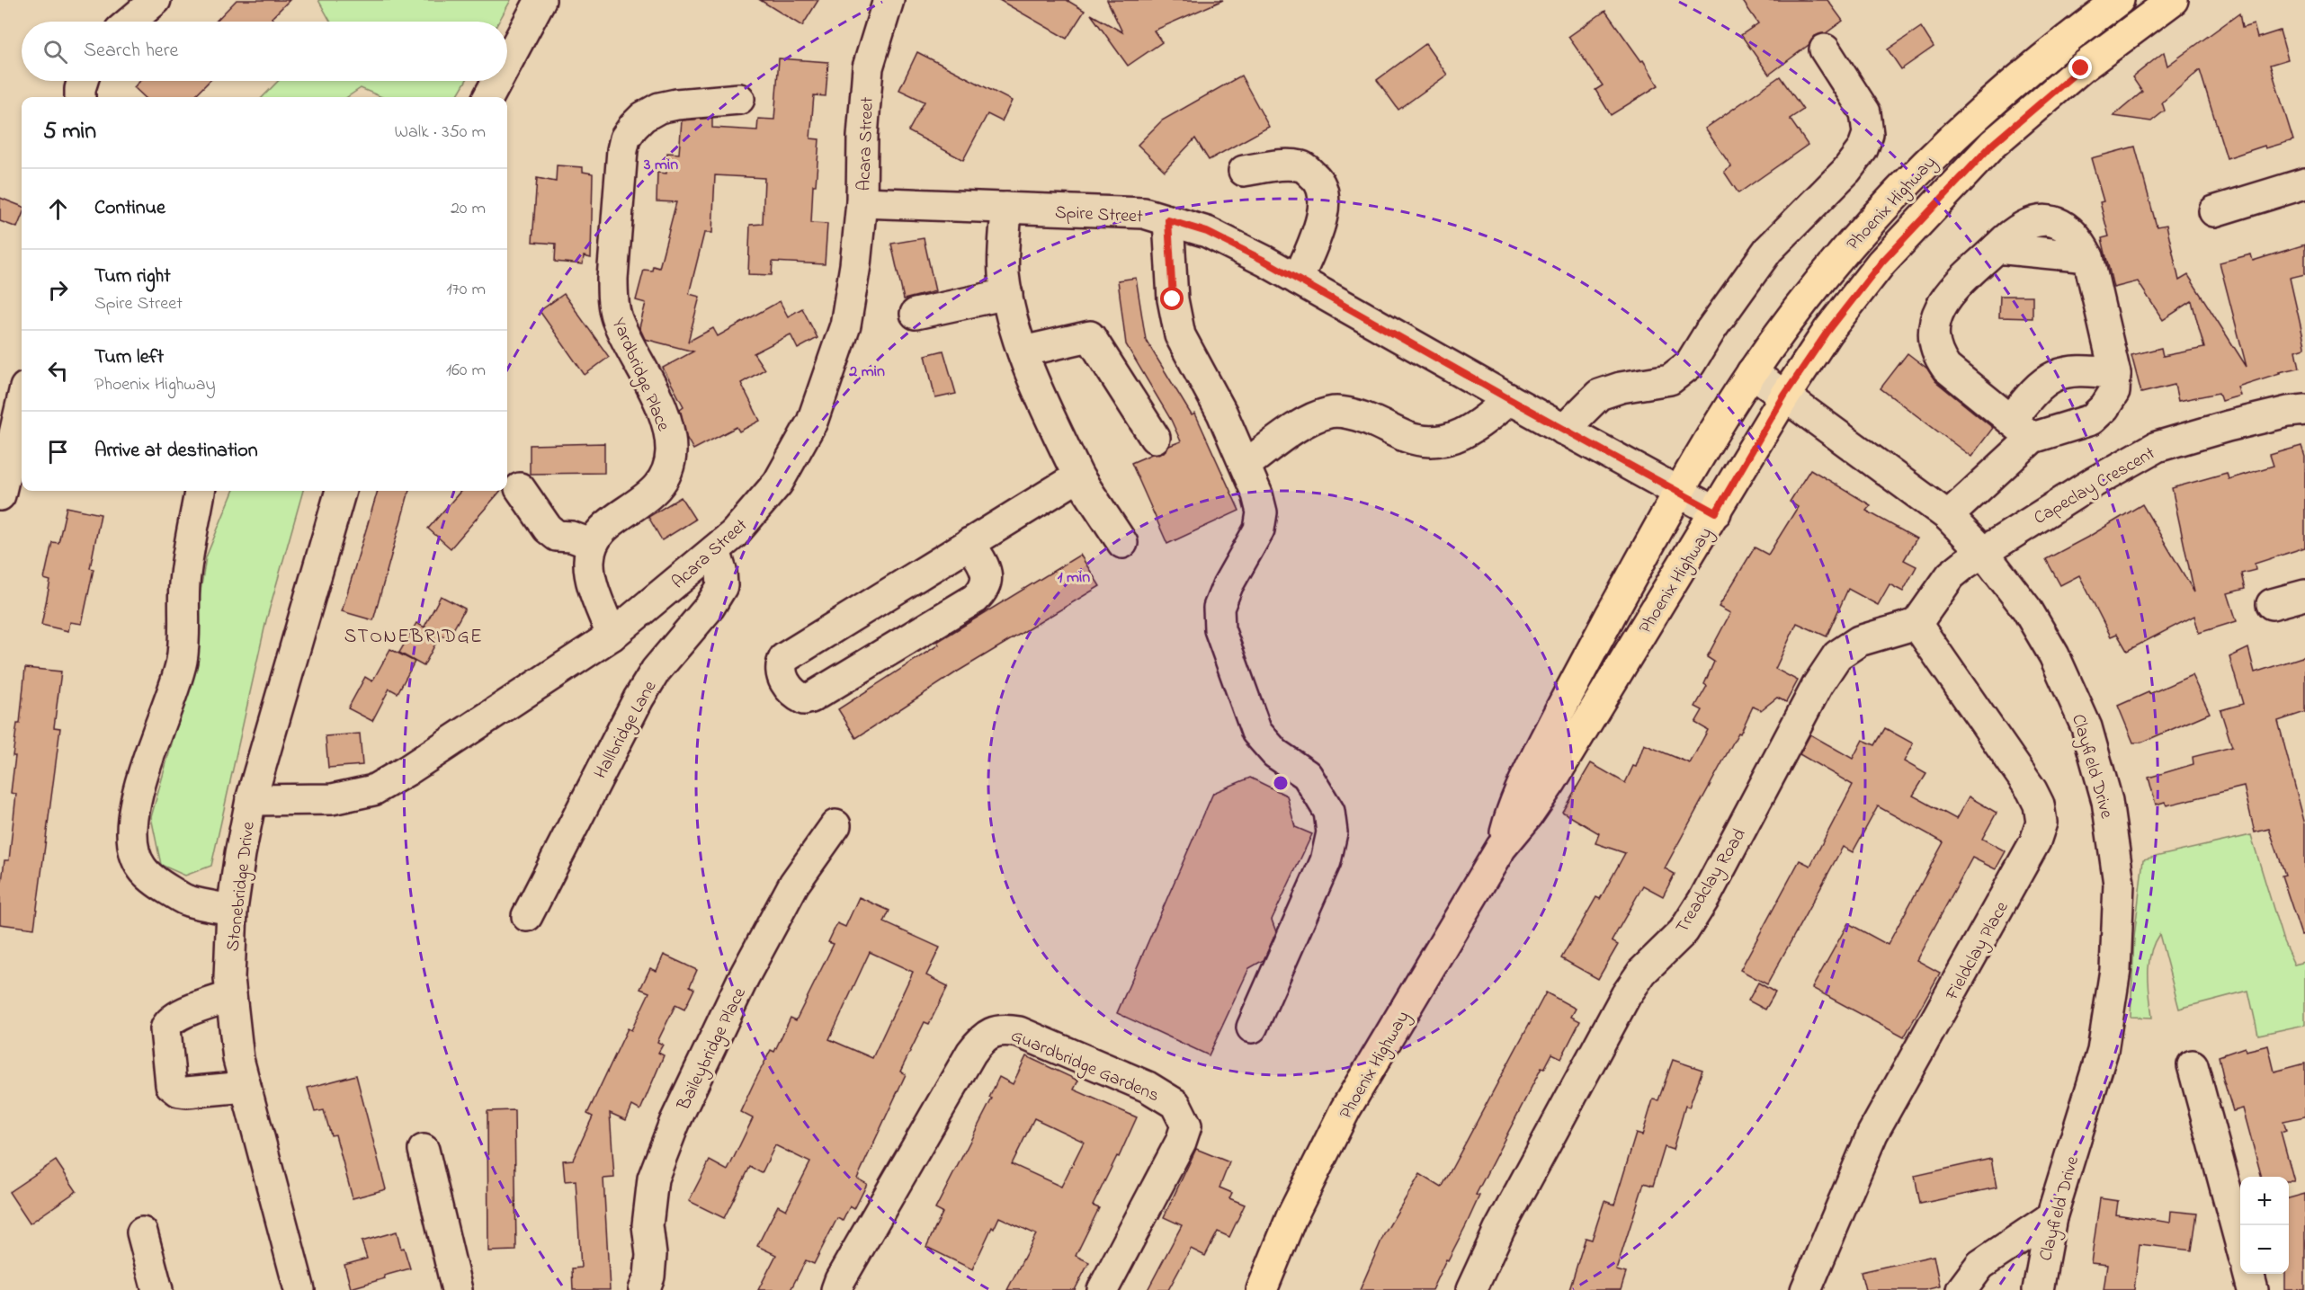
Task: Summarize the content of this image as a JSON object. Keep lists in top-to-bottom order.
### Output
{
  "streets": {
    "main road": ["Phoenix Highway"],
    "street": [
      "Acara Street",
      "Spire Street",
      "Yardbridge Place",
      "Capeclay Crescent",
      "Hallbridge Lane",
      "Clayfield Drive",
      "Treadclay Road",
      "Stonebridge Drive",
      "Fieldclay Place",
      "Baileybridge Place",
      "Guardbridge Gardens"
    ]
  },
  "crossings": [
    ["Acara Street", "Spire Street"],
    ["Acara Street", "Hallbridge Lane"],
    ["Acara Street", "Stonebridge Drive"],
    ["Phoenix Highway", "Spire Street"],
    ["Phoenix Highway", "Clayfield Drive"],
    ["Capeclay Crescent", "Clayfield Drive"],
    ["Treadclay Road", "Fieldclay Place"]
  ],
  "districts": ["STONEBRIDGE"],
  "page": {
    "search": "Search here",
    "heading": ["5 min", "Walk · 350 m"],
    "list": [
      ["Continue", "20 m"],
      ["Turn right", "Spire Street", "170 m"],
      ["Turn left", "Phoenix Highway", "160 m"],
      "Arrive at destination"
    ],
    "map_buttons": ["+", "−"]
  },
  "rings": ["3 min", "2 min", "1 min"]
}
